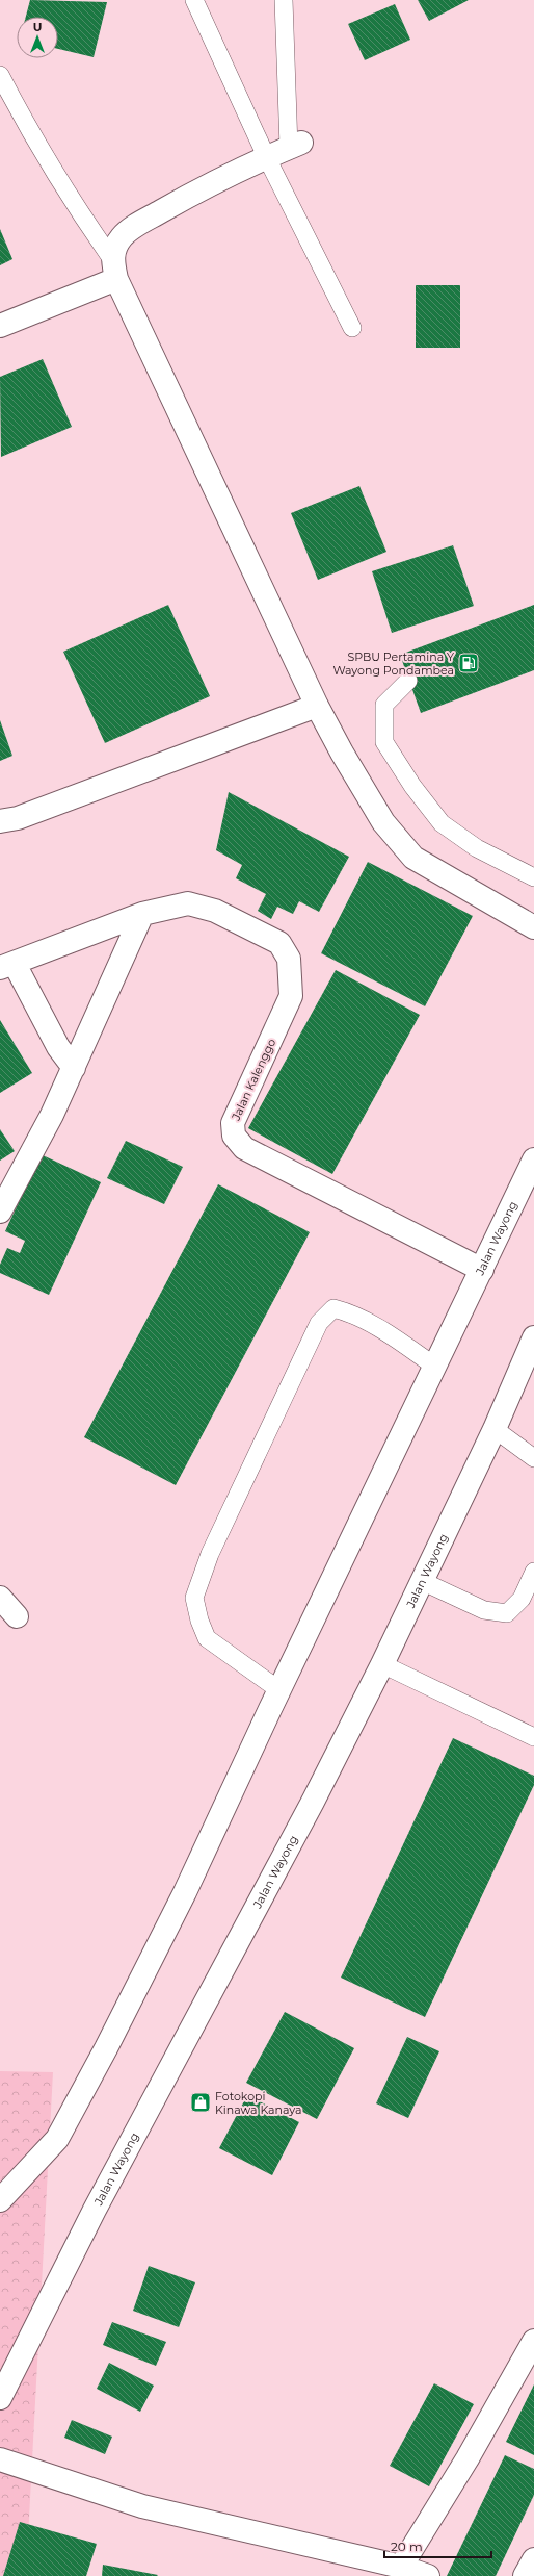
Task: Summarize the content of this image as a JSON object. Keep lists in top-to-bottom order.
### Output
{
  "streets": {
    "street": ["Jalan Kalenggo", "Jalan Wayong"]
  },
  "crossings": [
    ["Jalan Kalenggo", "Jalan Wayong"]
  ],
  "places": {
    "fuel station": ["SPBU Pertamina Y Wayong Pondambea"],
    "shop": ["Fotokopi Kinawa Kanaya"]
  },
  "scale_bar": "20 m",
  "north": "top"
}
